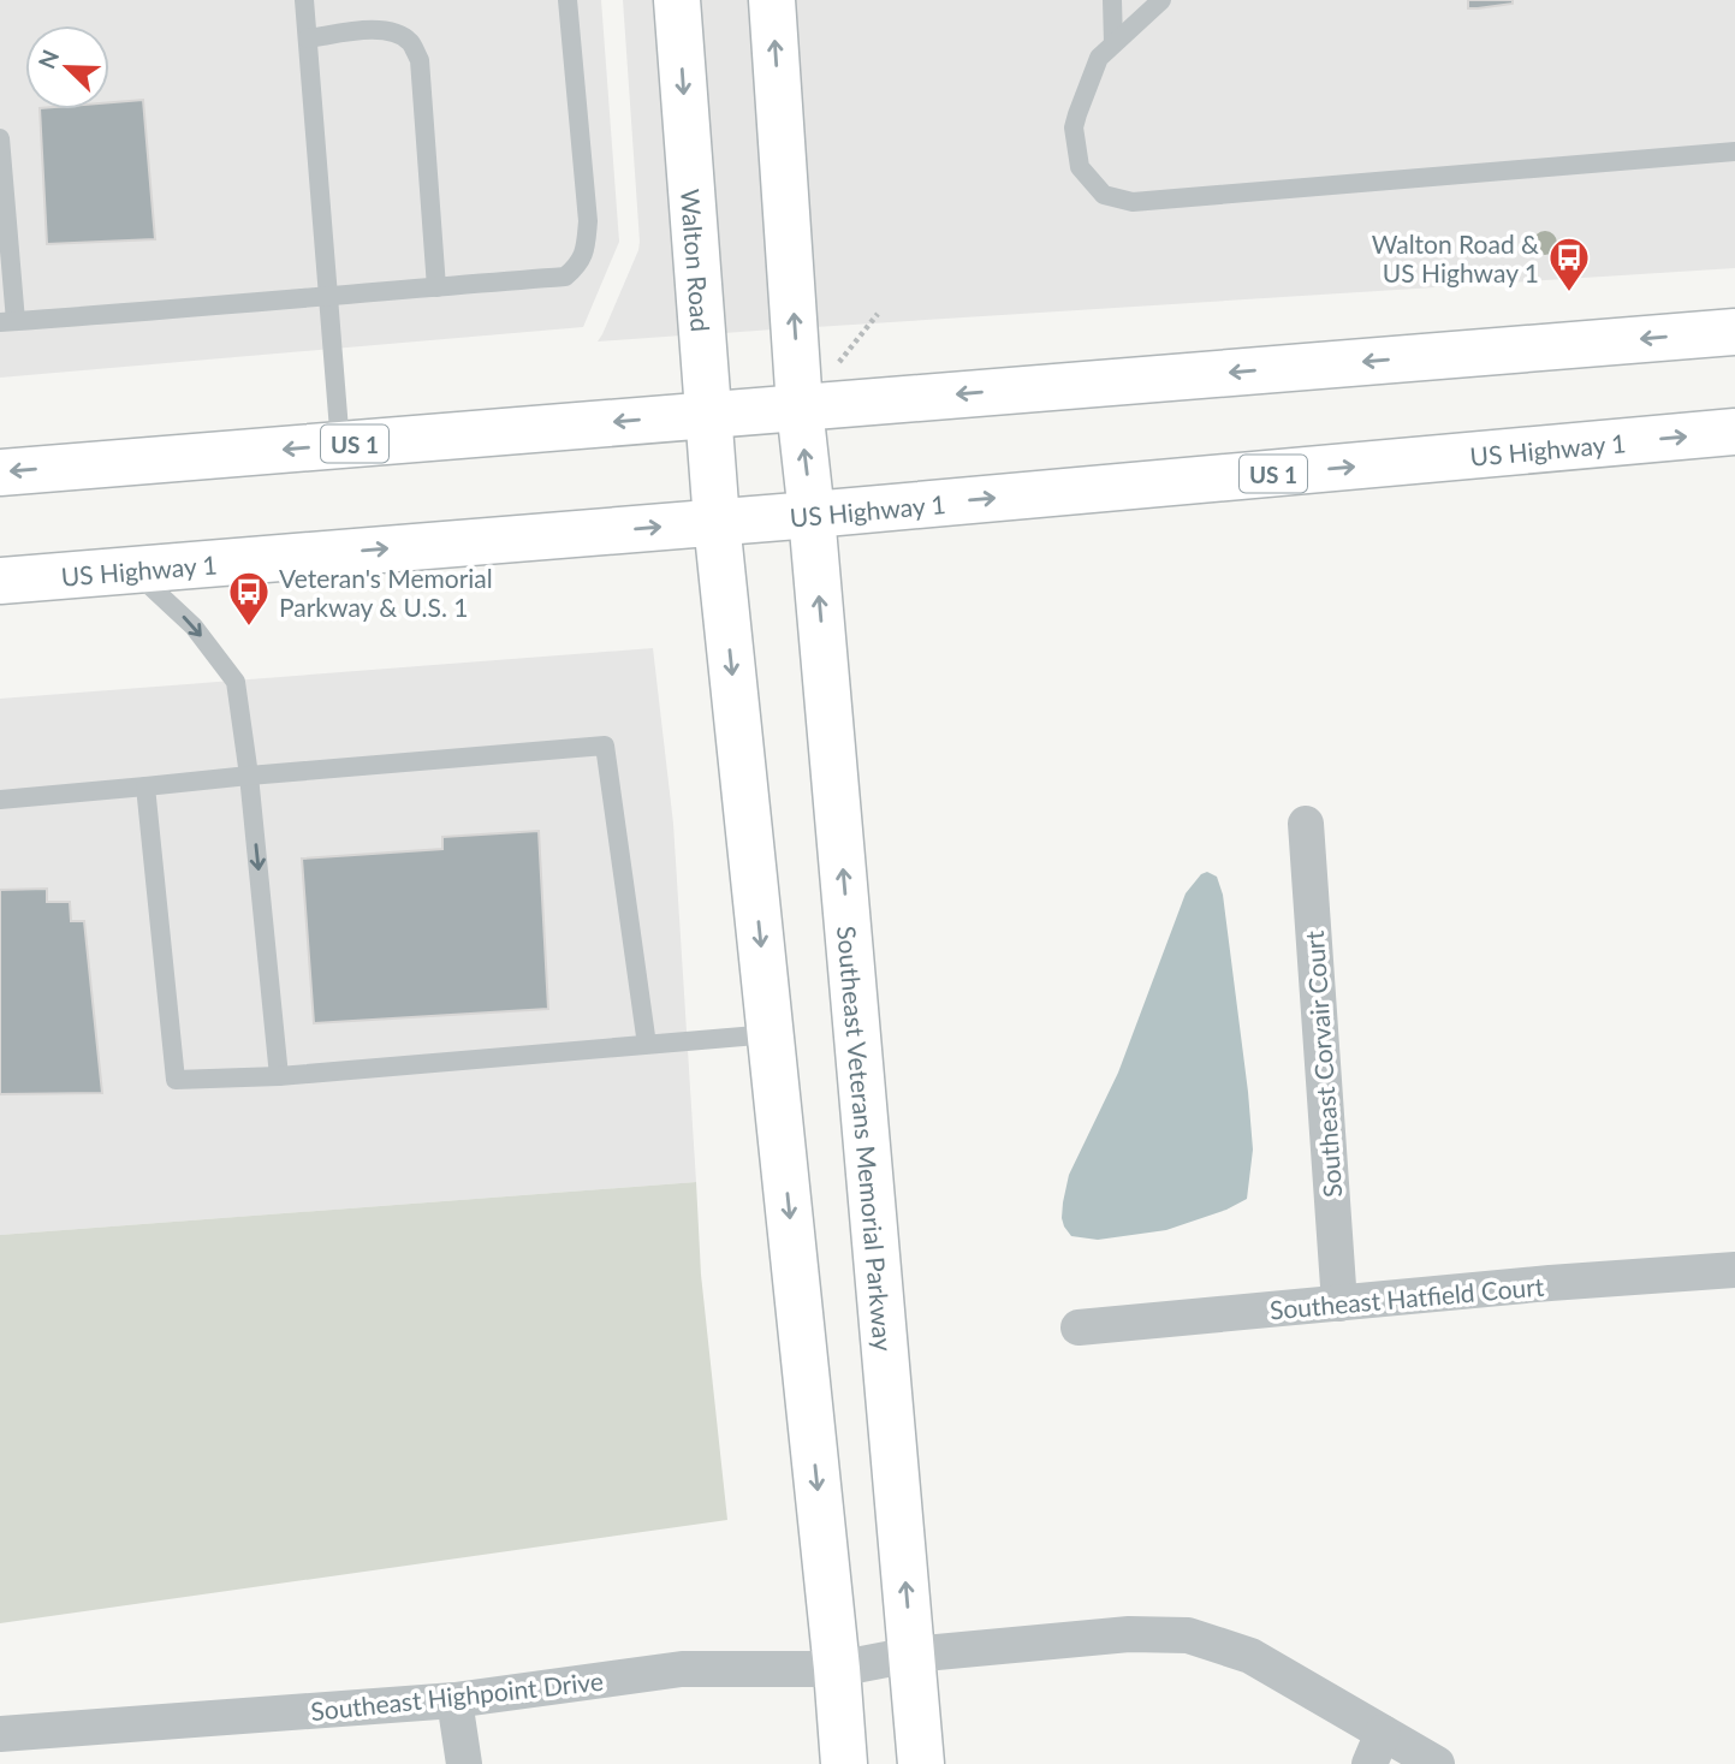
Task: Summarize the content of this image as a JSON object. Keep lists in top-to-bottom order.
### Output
{
  "streets": {
    "main road": [
      "Walton Road",
      "US 1",
      "US Highway 1",
      "Southeast Veterans Memorial Parkway"
    ],
    "street": ["Southeast Corvair Court", "Southeast Hatfield Court", "Southeast Highpoint Drive"]
  },
  "crossings": [
    ["Walton Road", "US 1"],
    ["Walton Road", "US Highway 1"],
    ["US Highway 1", "Southeast Veterans Memorial Parkway"],
    ["Southeast Corvair Court", "Southeast Hatfield Court"],
    ["Southeast Veterans Memorial Parkway", "Southeast Highpoint Drive"]
  ],
  "places": {
    "bus stop": ["Walton Road & US Highway 1", "Veteran's Memorial Parkway & U.S. 1"]
  },
  "north": "top left"
}
